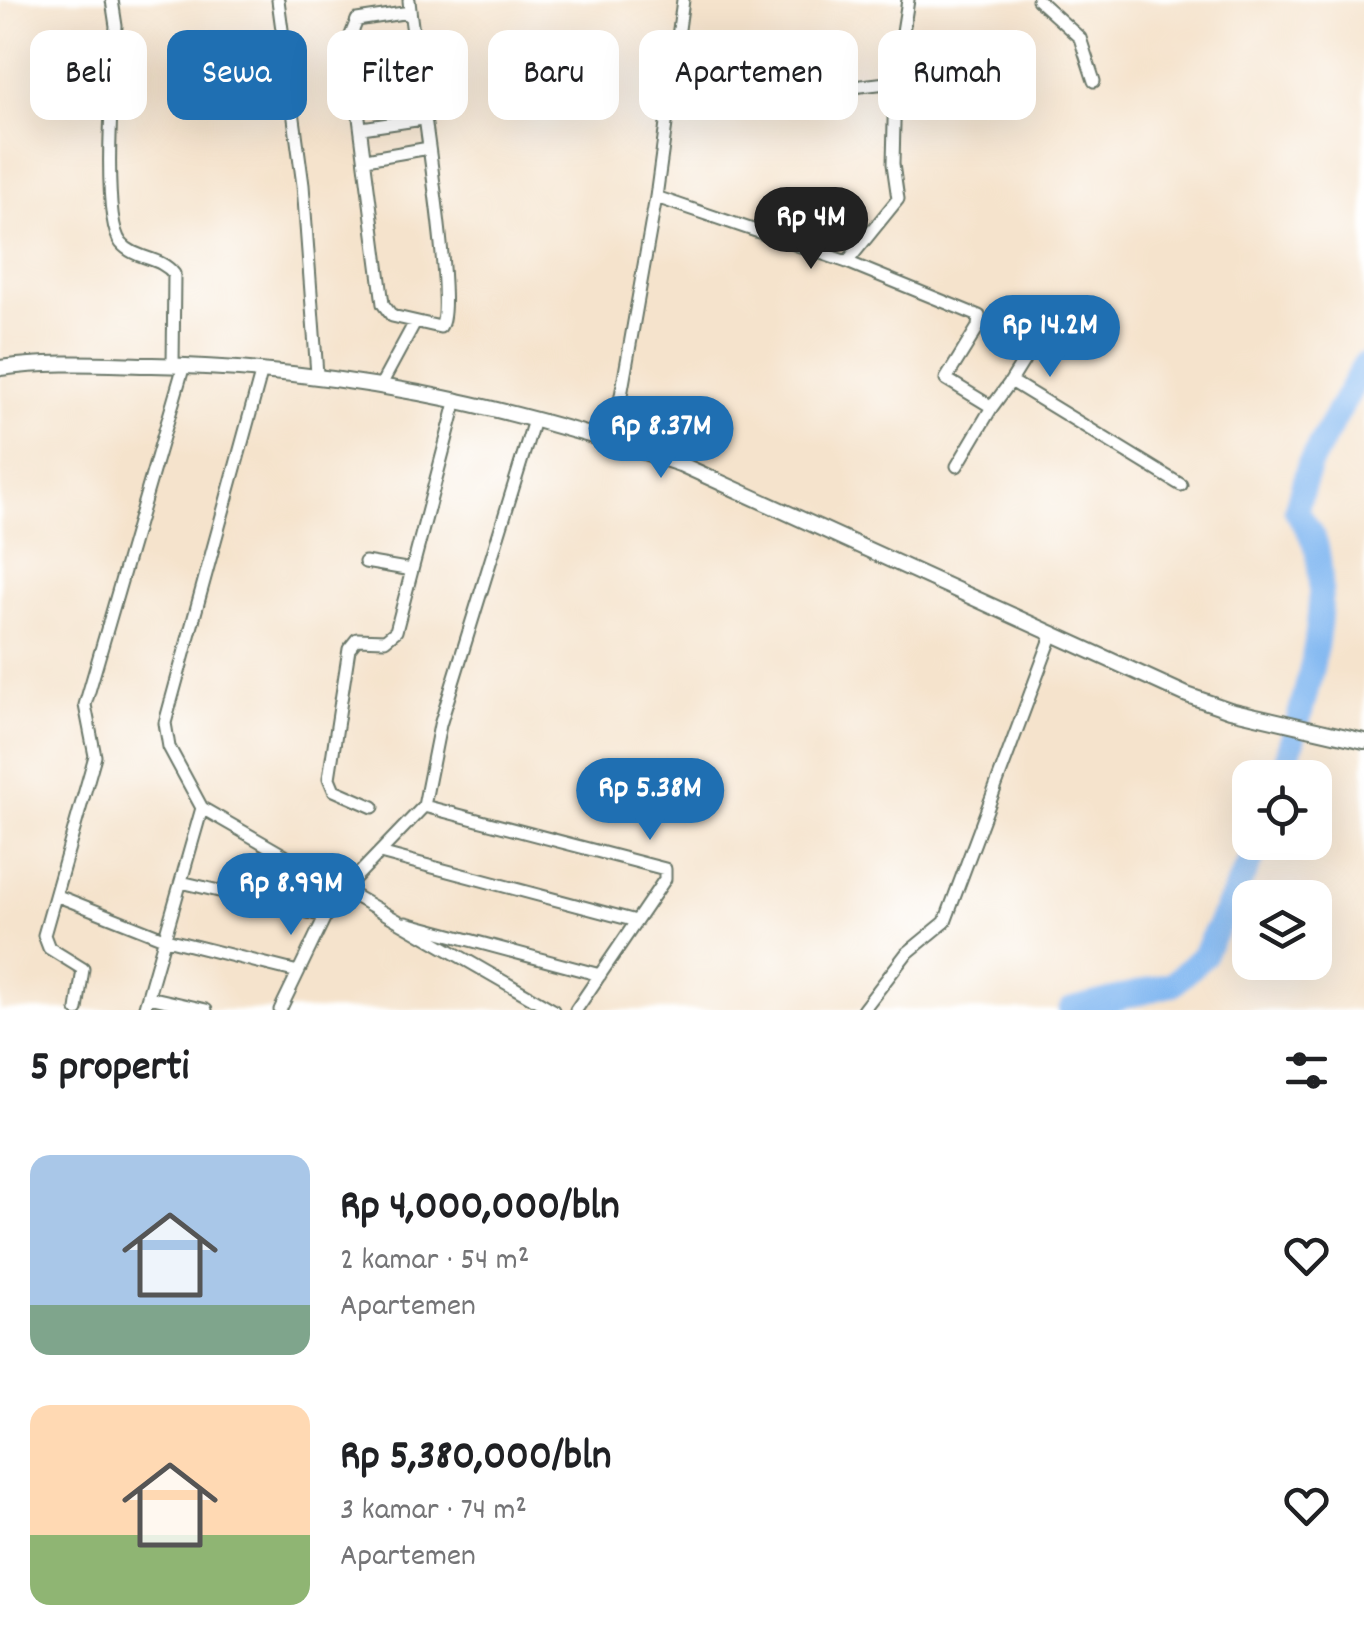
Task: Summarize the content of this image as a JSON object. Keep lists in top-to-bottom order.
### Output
{
  "page": {
    "chip": [
      "Beli",
      "Sewa",
      "Filter",
      "Baru",
      "Apartemen",
      "Rumah"
    ],
    "price": [
      "Rp 4M",
      "Rp 14.2M",
      "Rp 8.37M",
      "Rp 5.38M",
      "Rp 8.99M"
    ],
    "heading": "5 properti",
    "list": [
      {
        "name": "Rp 4,000,000/bln",
        "note": "2 kamar · 54 m² · Apartemen"
      },
      {
        "name": "Rp 5,380,000/bln",
        "note": "3 kamar · 74 m² · Apartemen"
      }
    ]
  }
}
